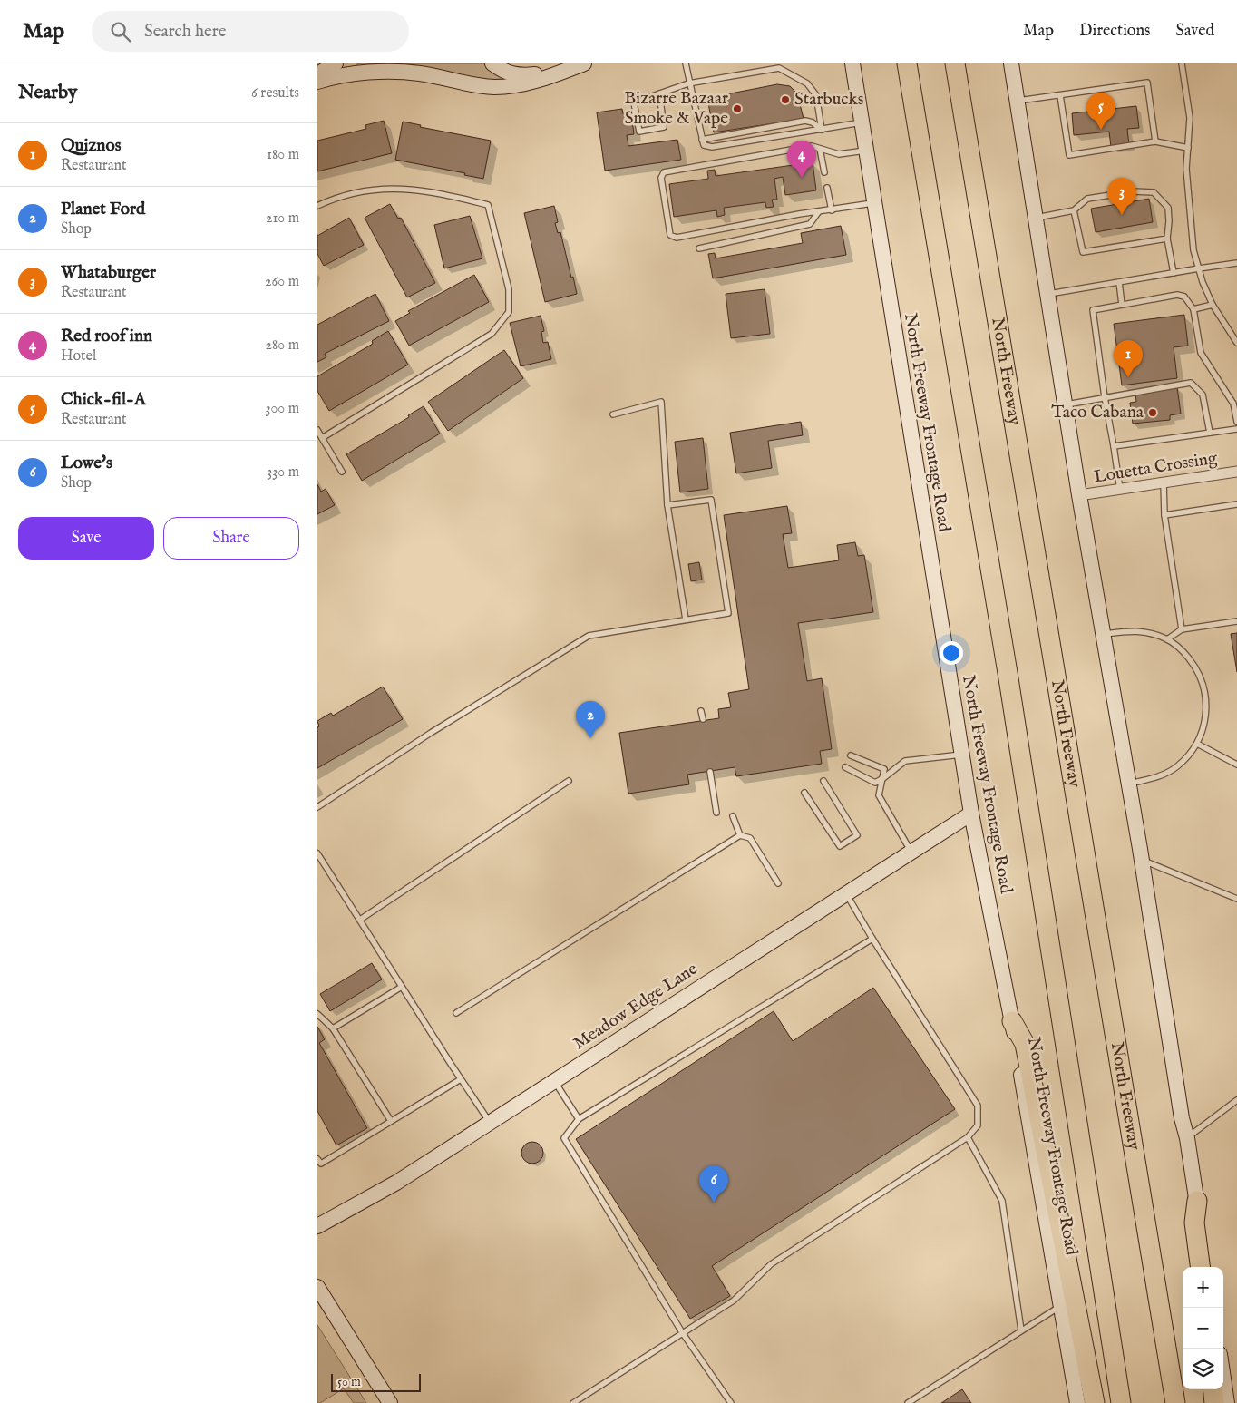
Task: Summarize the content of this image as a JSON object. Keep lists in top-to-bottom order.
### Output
{
  "streets": {
    "highway": ["North Freeway"],
    "main road": ["North Freeway Frontage Road", "Meadow Edge Lane"],
    "street": ["Louetta Crossing"]
  },
  "crossings": [
    ["North Freeway Frontage Road", "Meadow Edge Lane"]
  ],
  "places": ["Starbucks", "Bizarre Bazaar Smoke & Vape", "Taco Cabana"],
  "scale_bar": "50 m",
  "page": {
    "header": "Map",
    "search": "Search here",
    "nav": ["Map", "Directions", "Saved"],
    "heading": ["Nearby", "6 results"],
    "pins": [
      "5",
      "4",
      "3",
      "1",
      "2",
      "6"
    ],
    "list": [
      {
        "mark": "1",
        "name": "Quiznos",
        "note": "Restaurant",
        "value": "180 m"
      },
      {
        "mark": "2",
        "name": "Planet Ford",
        "note": "Shop",
        "value": "210 m"
      },
      {
        "mark": "3",
        "name": "Whataburger",
        "note": "Restaurant",
        "value": "260 m"
      },
      {
        "mark": "4",
        "name": "Red roof inn",
        "note": "Hotel",
        "value": "280 m"
      },
      {
        "mark": "5",
        "name": "Chick-fil-A",
        "note": "Restaurant",
        "value": "300 m"
      },
      {
        "mark": "6",
        "name": "Lowe's",
        "note": "Shop",
        "value": "330 m"
      }
    ],
    "buttons": ["Save", "Share"],
    "map_buttons": ["+", "−"],
    "scale": "50 m"
  }
}
